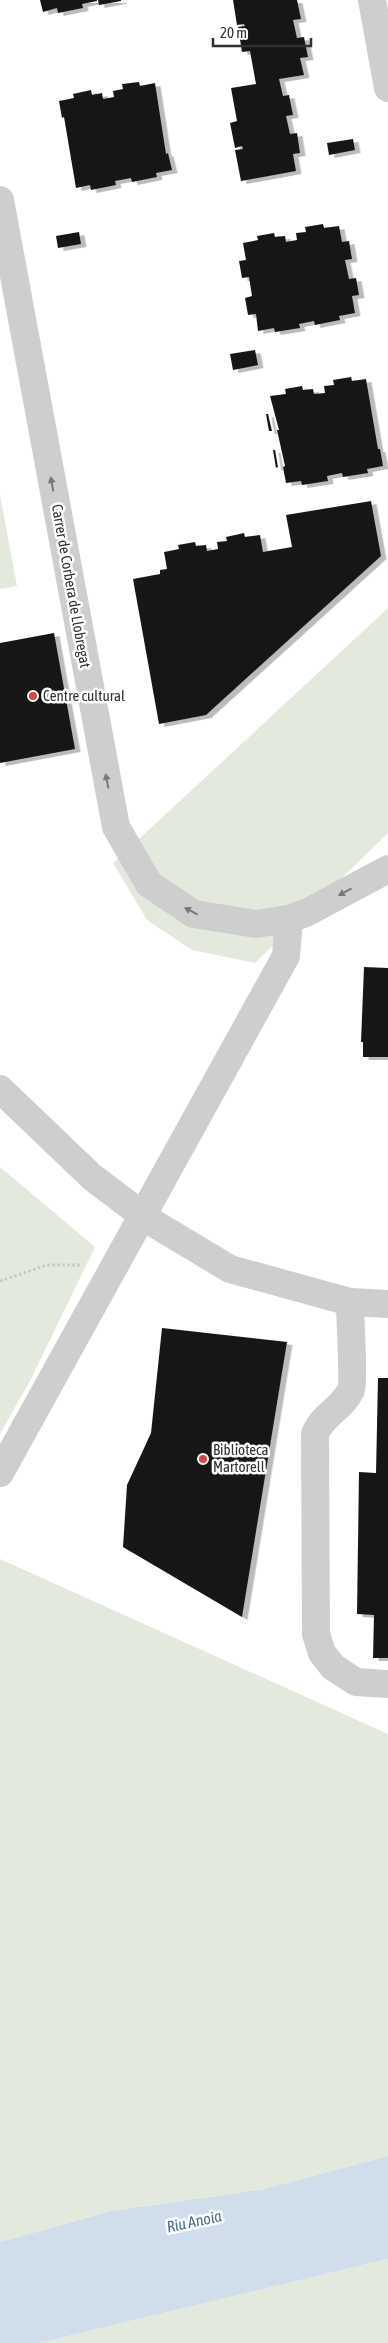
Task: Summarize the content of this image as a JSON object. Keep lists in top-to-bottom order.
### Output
{
  "streets": {
    "street": ["Carrer de Corbera de Llobregat"]
  },
  "one_way": ["Carrer de Corbera de Llobregat"],
  "water": ["Riu Anoia"],
  "places": ["Centre cultural", "Biblioteca Martorell"],
  "scale_bar": "20 m"
}
